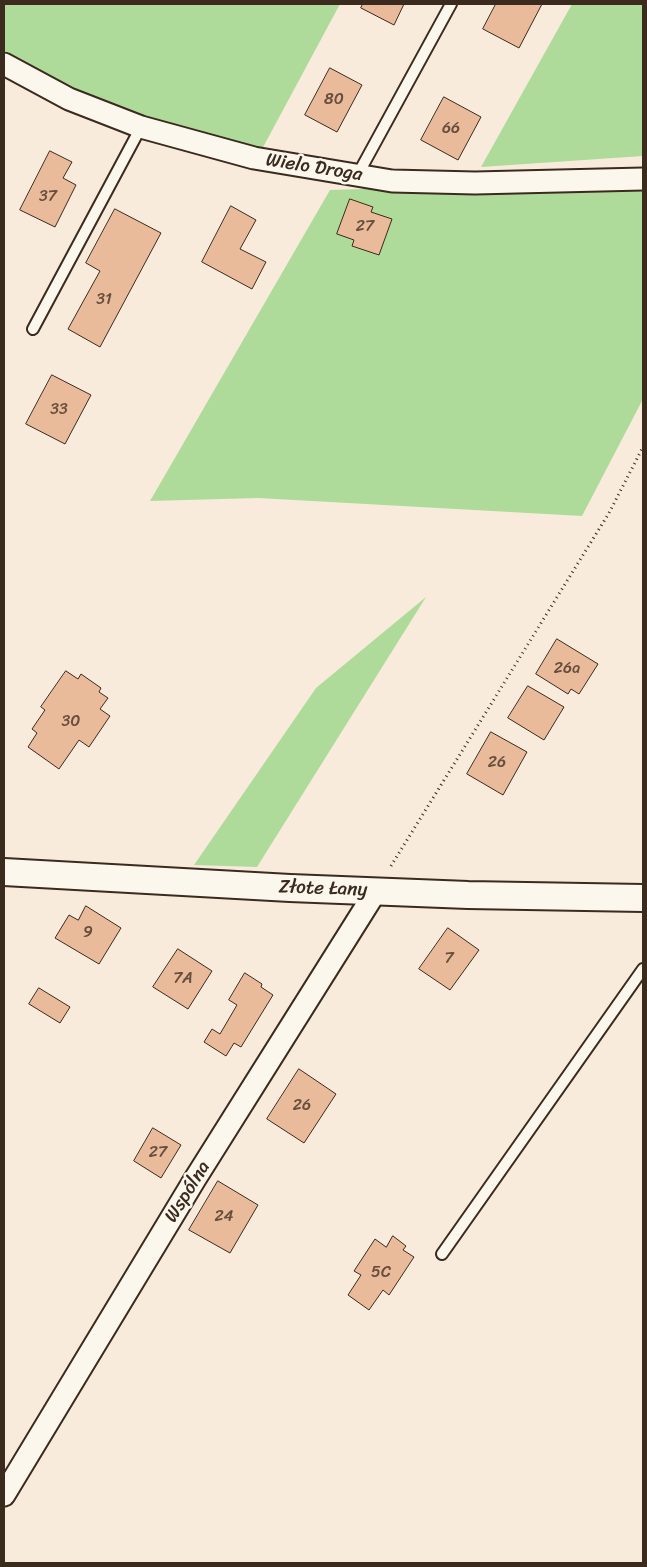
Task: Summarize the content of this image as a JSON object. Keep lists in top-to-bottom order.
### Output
{
  "streets": {
    "street": ["Wielo Droga", "Złote Łany", "Wspólna"]
  },
  "crossings": [
    ["Złote Łany", "Wspólna"]
  ],
  "house_numbers": [
    "80",
    "66",
    "37",
    "27",
    "31",
    "33",
    "26a",
    "30",
    "26",
    "9",
    "7",
    "7A",
    "26",
    "27",
    "24",
    "5C"
  ]
}
